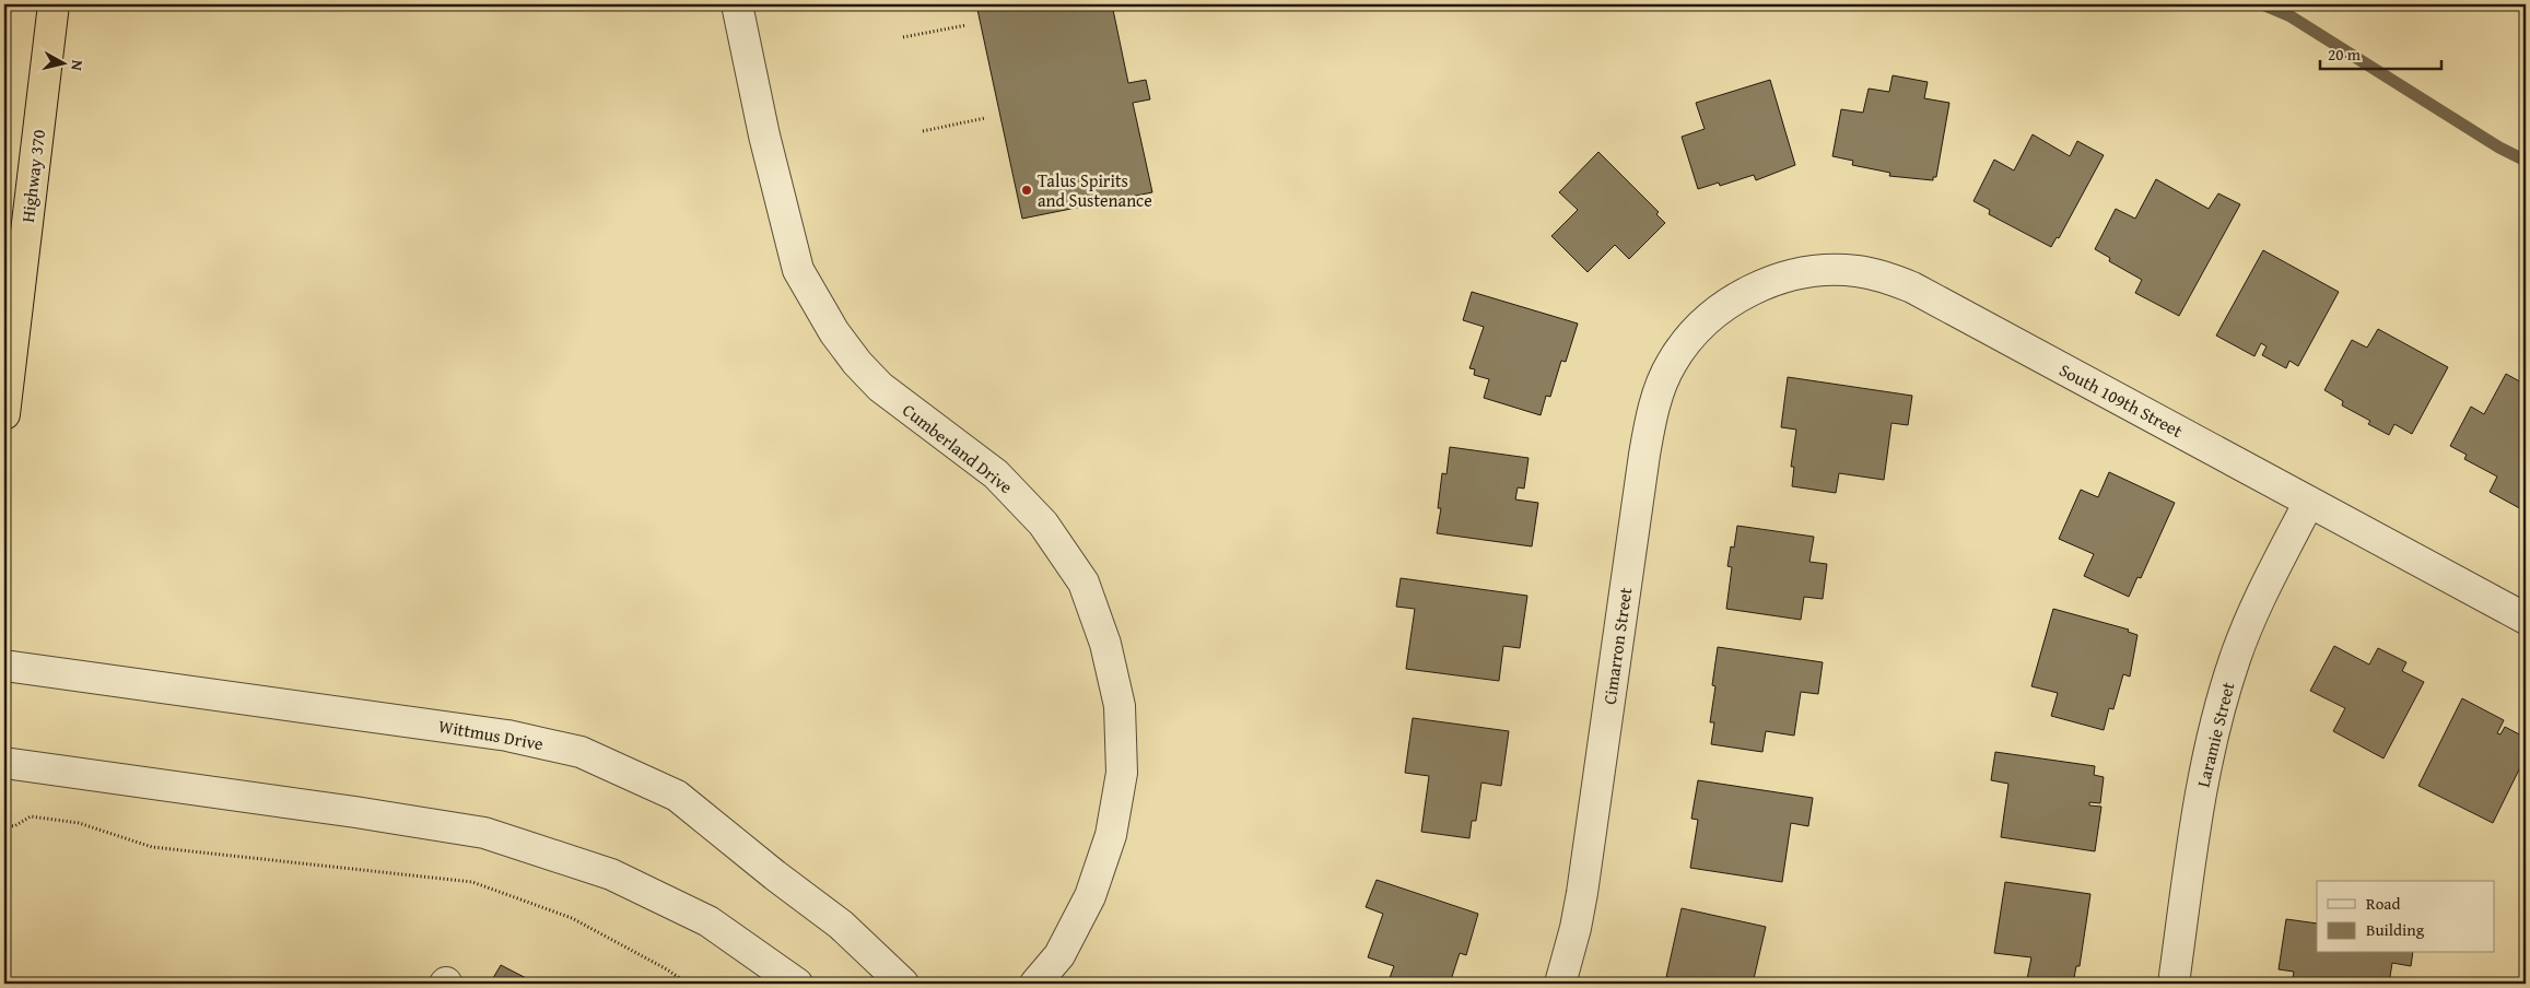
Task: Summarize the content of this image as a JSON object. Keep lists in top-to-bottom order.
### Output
{
  "streets": {
    "highway": ["Highway 370"],
    "street": [
      "South 109th Street",
      "Cumberland Drive",
      "Cimarron Street",
      "Wittmus Drive",
      "Laramie Street"
    ]
  },
  "crossings": [
    ["South 109th Street", "Cimarron Street"],
    ["South 109th Street", "Laramie Street"]
  ],
  "places": ["Talus Spirits and Sustenance"],
  "legend": ["Road", "Building"],
  "scale_bar": "20 m",
  "north": "right"
}
